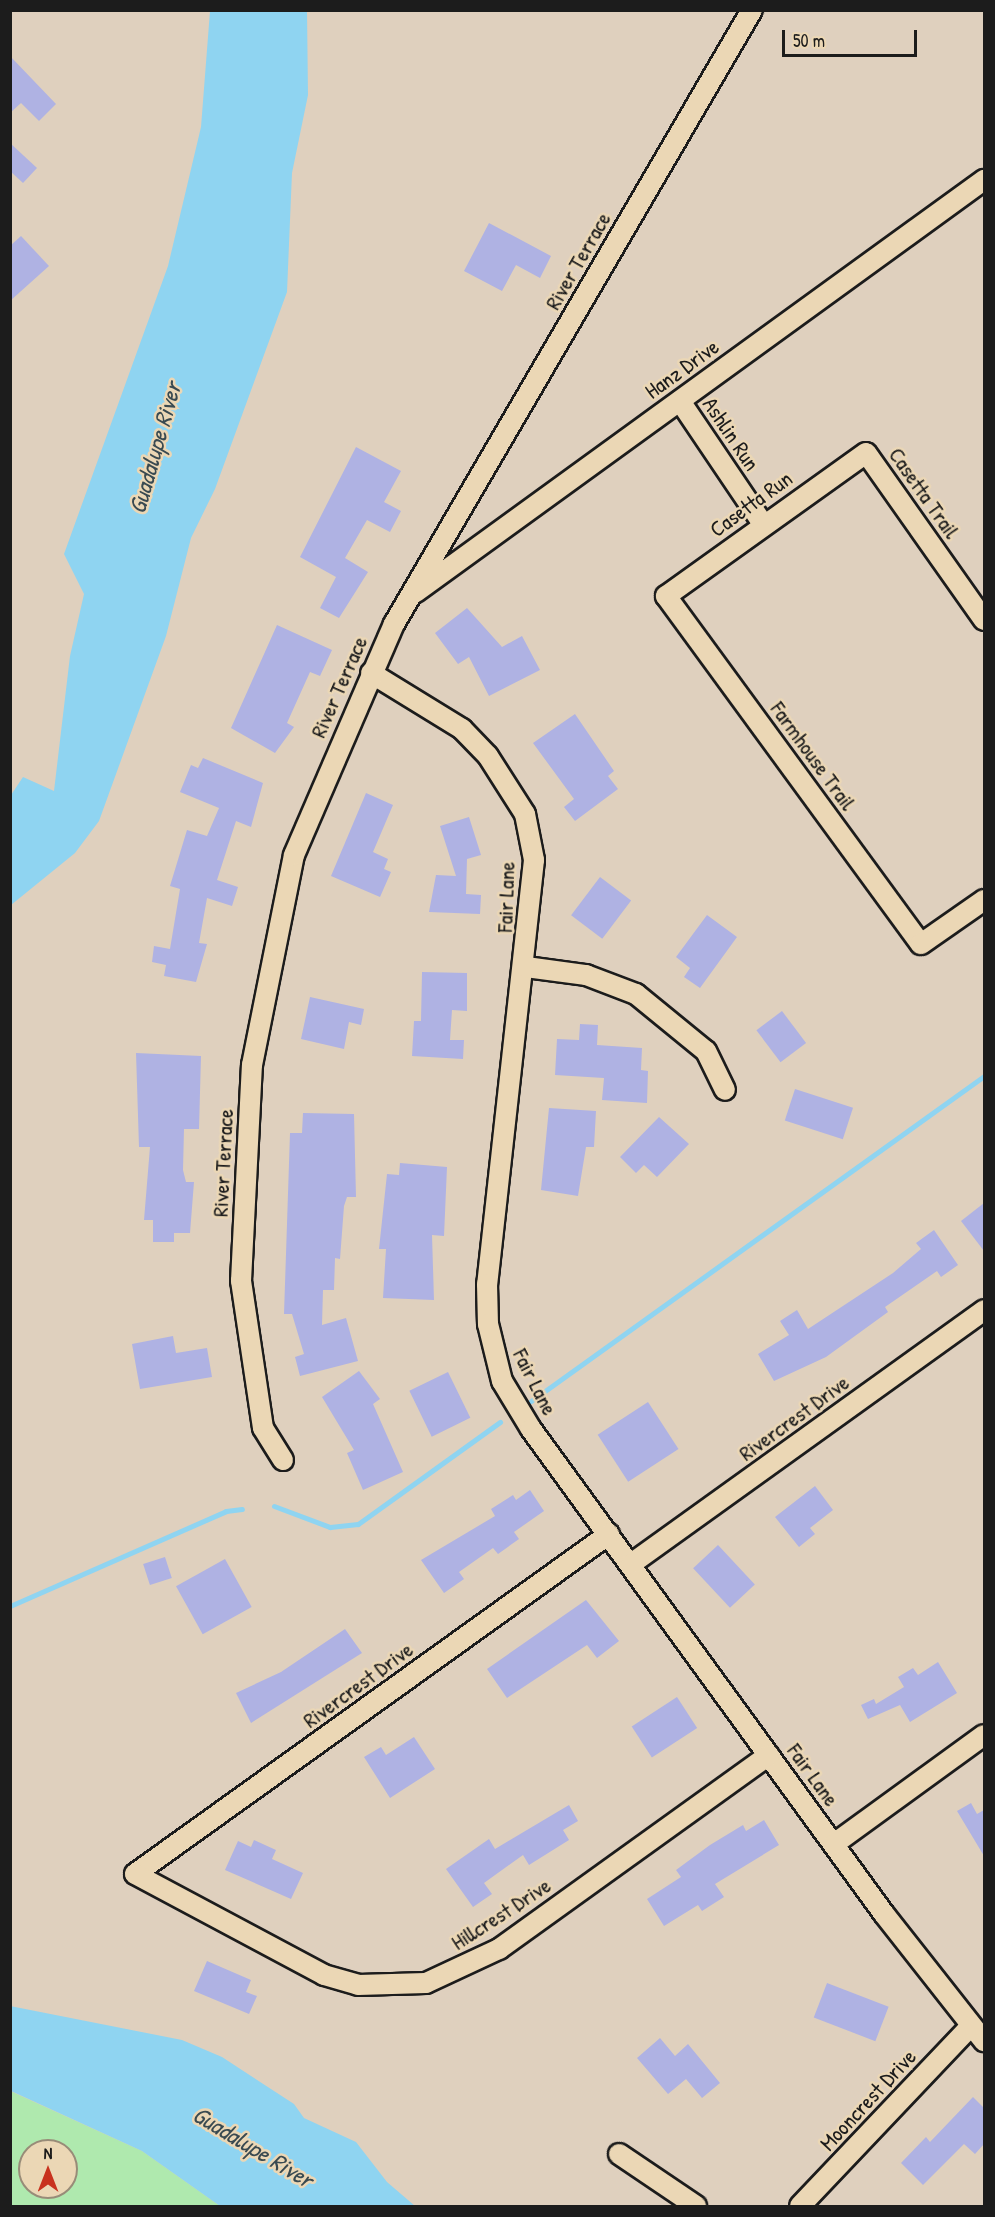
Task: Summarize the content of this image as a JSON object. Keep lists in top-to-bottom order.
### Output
{
  "streets": {
    "street": [
      "River Terrace",
      "Hanz Drive",
      "Ashlin Run",
      "Casetta Trail",
      "Casetta Run",
      "Farmhouse Trail",
      "Fair Lane",
      "Rivercrest Drive",
      "Hillcrest Drive",
      "Mooncrest Drive"
    ]
  },
  "crossings": [
    ["River Terrace", "Hanz Drive"],
    ["River Terrace", "Fair Lane"],
    ["Hanz Drive", "Ashlin Run"],
    ["Ashlin Run", "Casetta Run"],
    ["Casetta Trail", "Casetta Run"],
    ["Casetta Run", "Farmhouse Trail"],
    ["Fair Lane", "Rivercrest Drive"],
    ["Fair Lane", "Hillcrest Drive"],
    ["Fair Lane", "Mooncrest Drive"],
    ["Rivercrest Drive", "Hillcrest Drive"]
  ],
  "water": ["Guadalupe River"],
  "scale_bar": "50 m",
  "north": "top"
}
